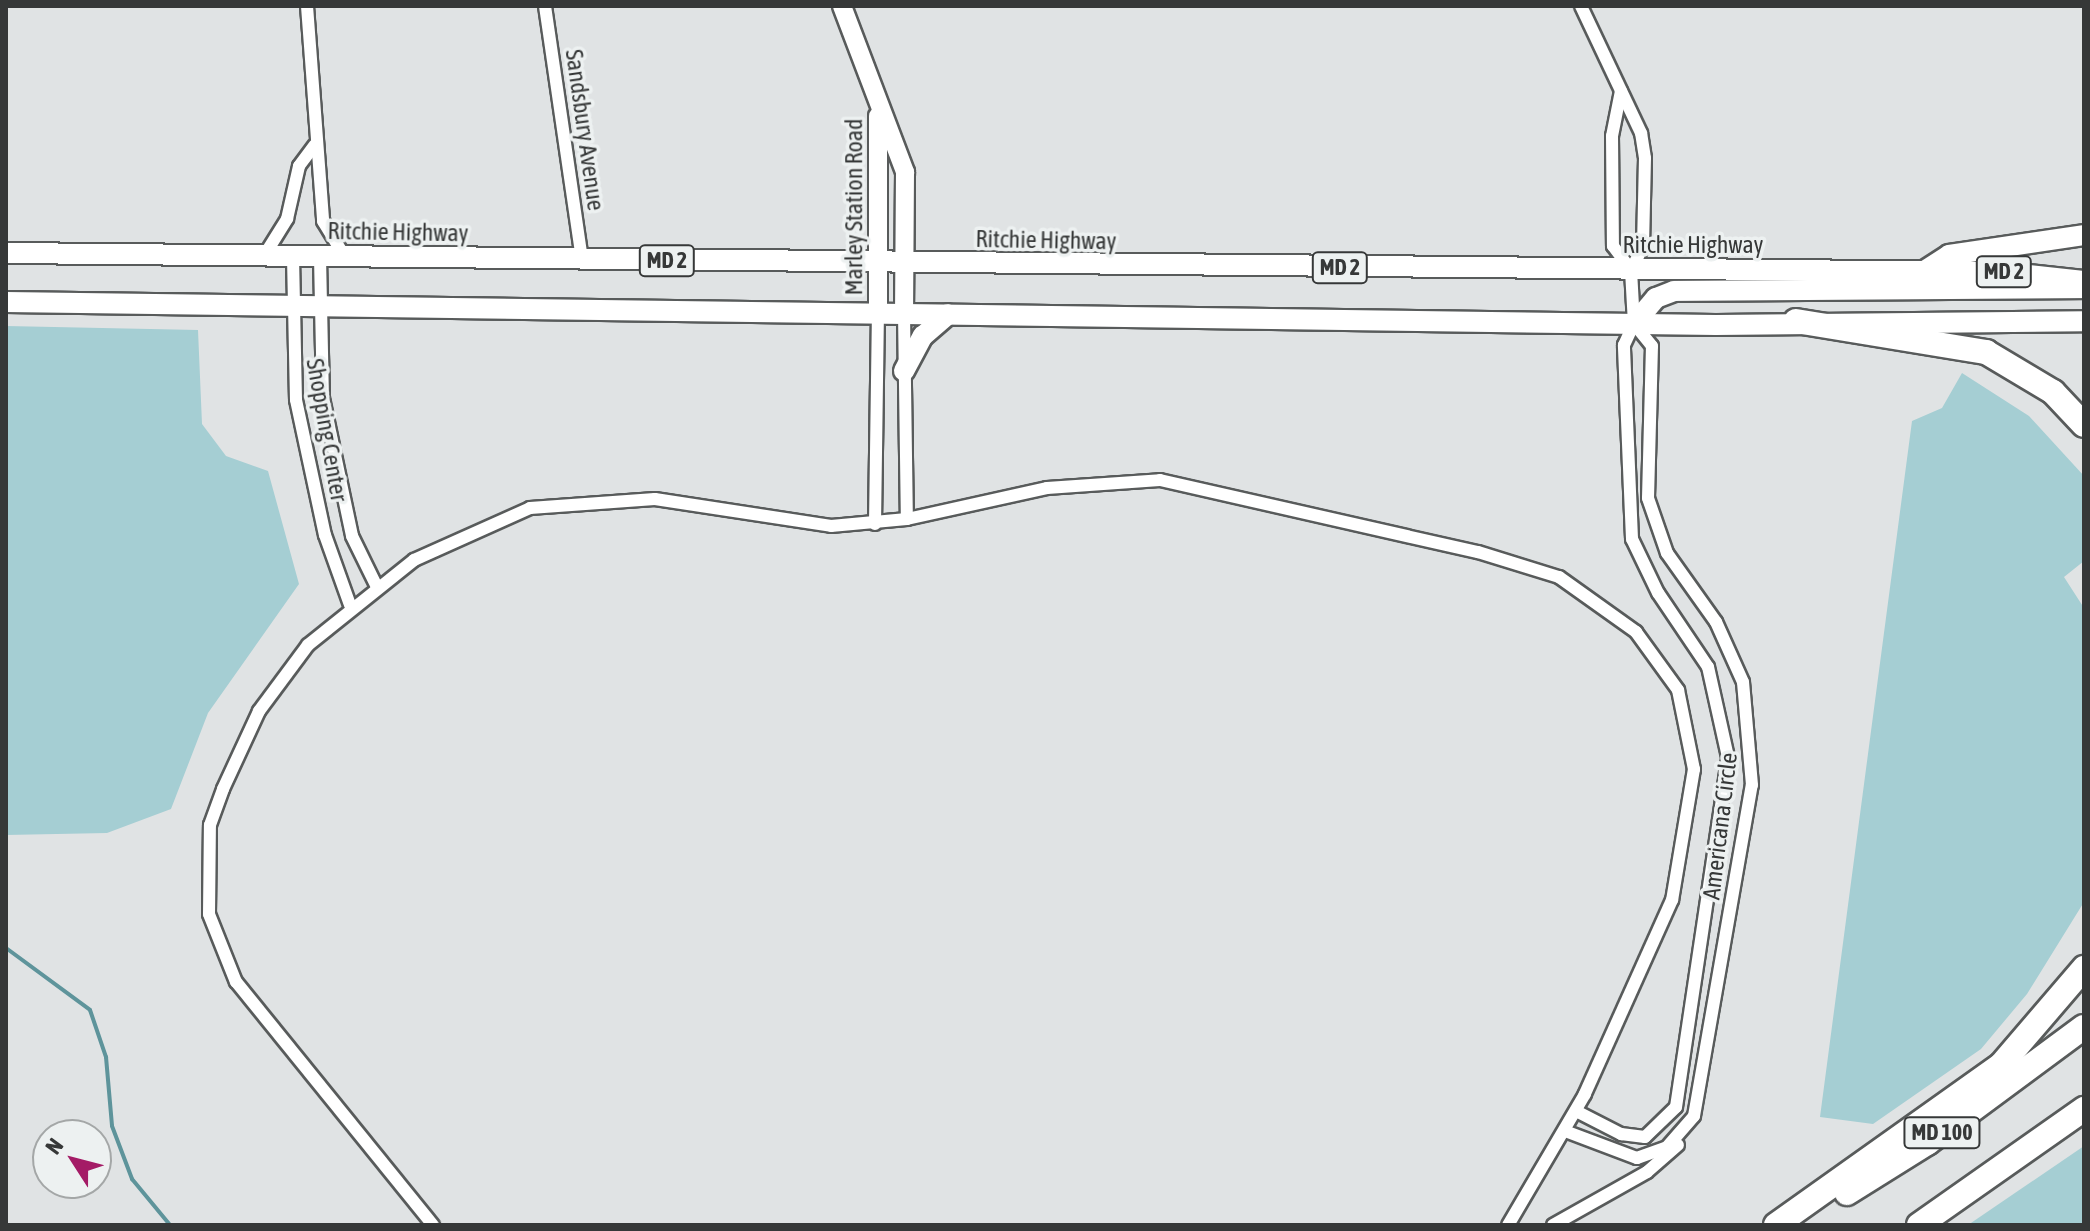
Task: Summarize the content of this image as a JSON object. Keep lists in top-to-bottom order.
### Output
{
  "streets": {
    "highway": ["MD 100"],
    "main road": ["Marley Station Road", "Ritchie Highway", "MD 2"],
    "street": ["Sandsbury Avenue", "Shopping Center", "Americana Circle"]
  },
  "crossings": [
    ["Sandsbury Avenue", "Ritchie Highway"],
    ["Marley Station Road", "Ritchie Highway"],
    ["Marley Station Road", "MD 2"],
    ["Ritchie Highway", "Shopping Center"],
    ["Ritchie Highway", "Americana Circle"],
    ["MD 2", "Shopping Center"],
    ["MD 2", "Americana Circle"]
  ],
  "north": "top left"
}
